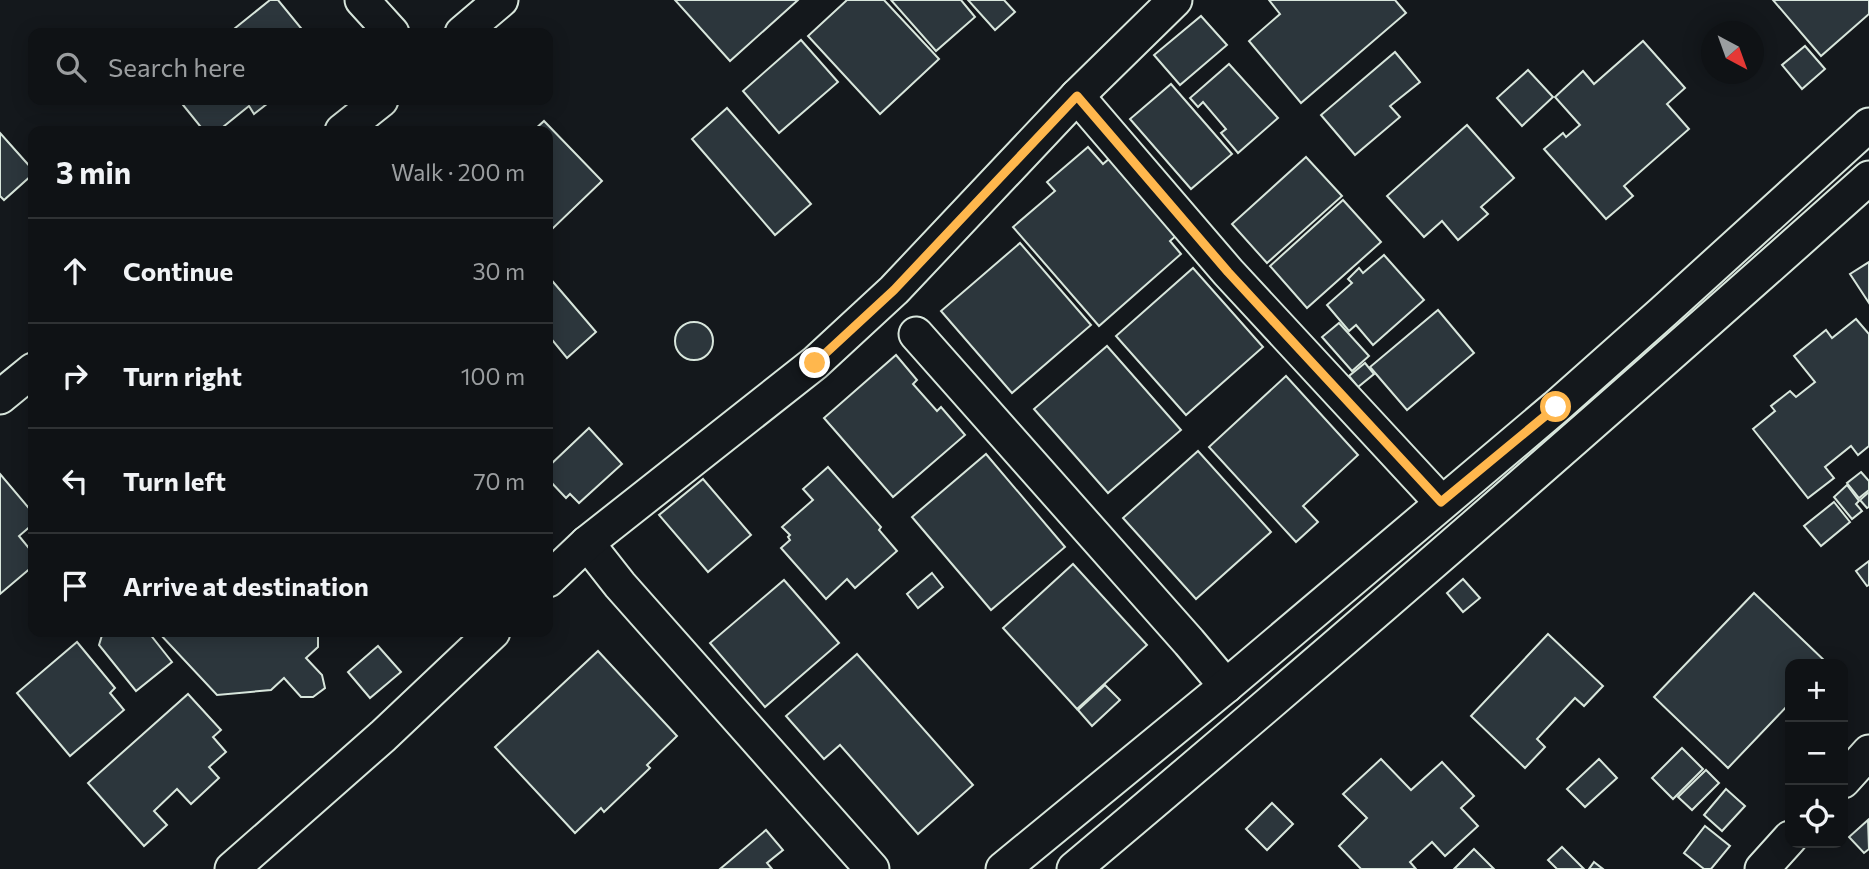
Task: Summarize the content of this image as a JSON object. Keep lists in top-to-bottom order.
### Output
{
  "north": "bottom right",
  "page": {
    "search": "Search here",
    "heading": ["3 min", "Walk · 200 m"],
    "list": [
      ["Continue", "30 m"],
      ["Turn right", "100 m"],
      ["Turn left", "70 m"],
      "Arrive at destination"
    ],
    "map_buttons": ["+", "−"]
  }
}
